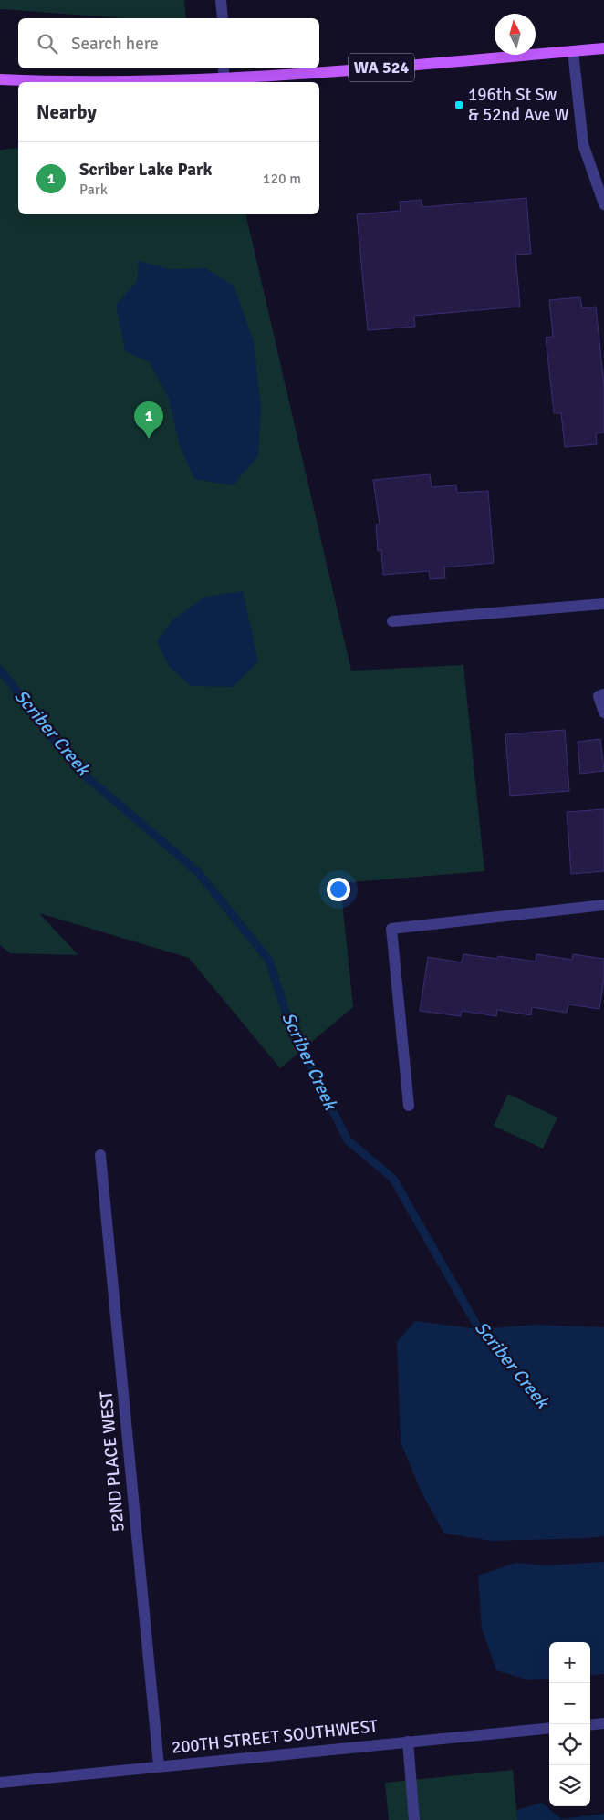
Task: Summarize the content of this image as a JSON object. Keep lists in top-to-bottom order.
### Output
{
  "streets": {
    "main road": ["WA 524"],
    "street": ["52ND PLACE WEST", "200TH STREET SOUTHWEST"]
  },
  "crossings": [
    ["52ND PLACE WEST", "200TH STREET SOUTHWEST"]
  ],
  "water": ["Scriber Creek"],
  "places": {
    "transit": ["196th St Sw & 52nd Ave W"]
  },
  "north": "top",
  "page": {
    "search": "Search here",
    "heading": "Nearby",
    "list": [
      {
        "mark": "1",
        "name": "Scriber Lake Park",
        "note": "Park",
        "value": "120 m"
      }
    ],
    "pins": "1",
    "map_buttons": ["+", "−"]
  }
}
